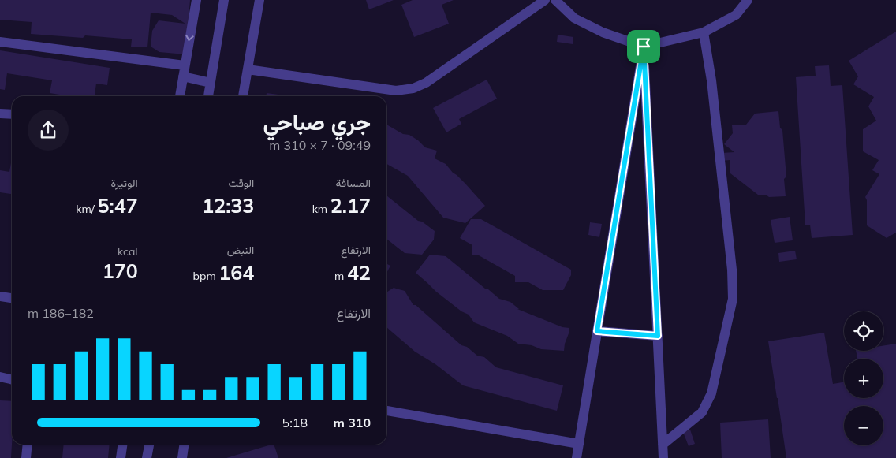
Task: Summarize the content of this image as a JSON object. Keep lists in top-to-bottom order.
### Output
{
  "page": {
    "heading": ["جري صباحي", "09:49 · 7 × 310 m"],
    "stats": [
      ["المسافة", "2.17 km"],
      ["الوقت", "12:33"],
      ["الوتيرة", "5:47 /km"],
      ["الارتفاع", "42 m"],
      ["النبض", "164 bpm"],
      ["kcal", "170"]
    ],
    "chart": ["الارتفاع", "182–186 m"],
    "map_buttons": ["+", "−"],
    "list": [
      {
        "name": "310 m",
        "note": "5:18"
      }
    ]
  }
}
